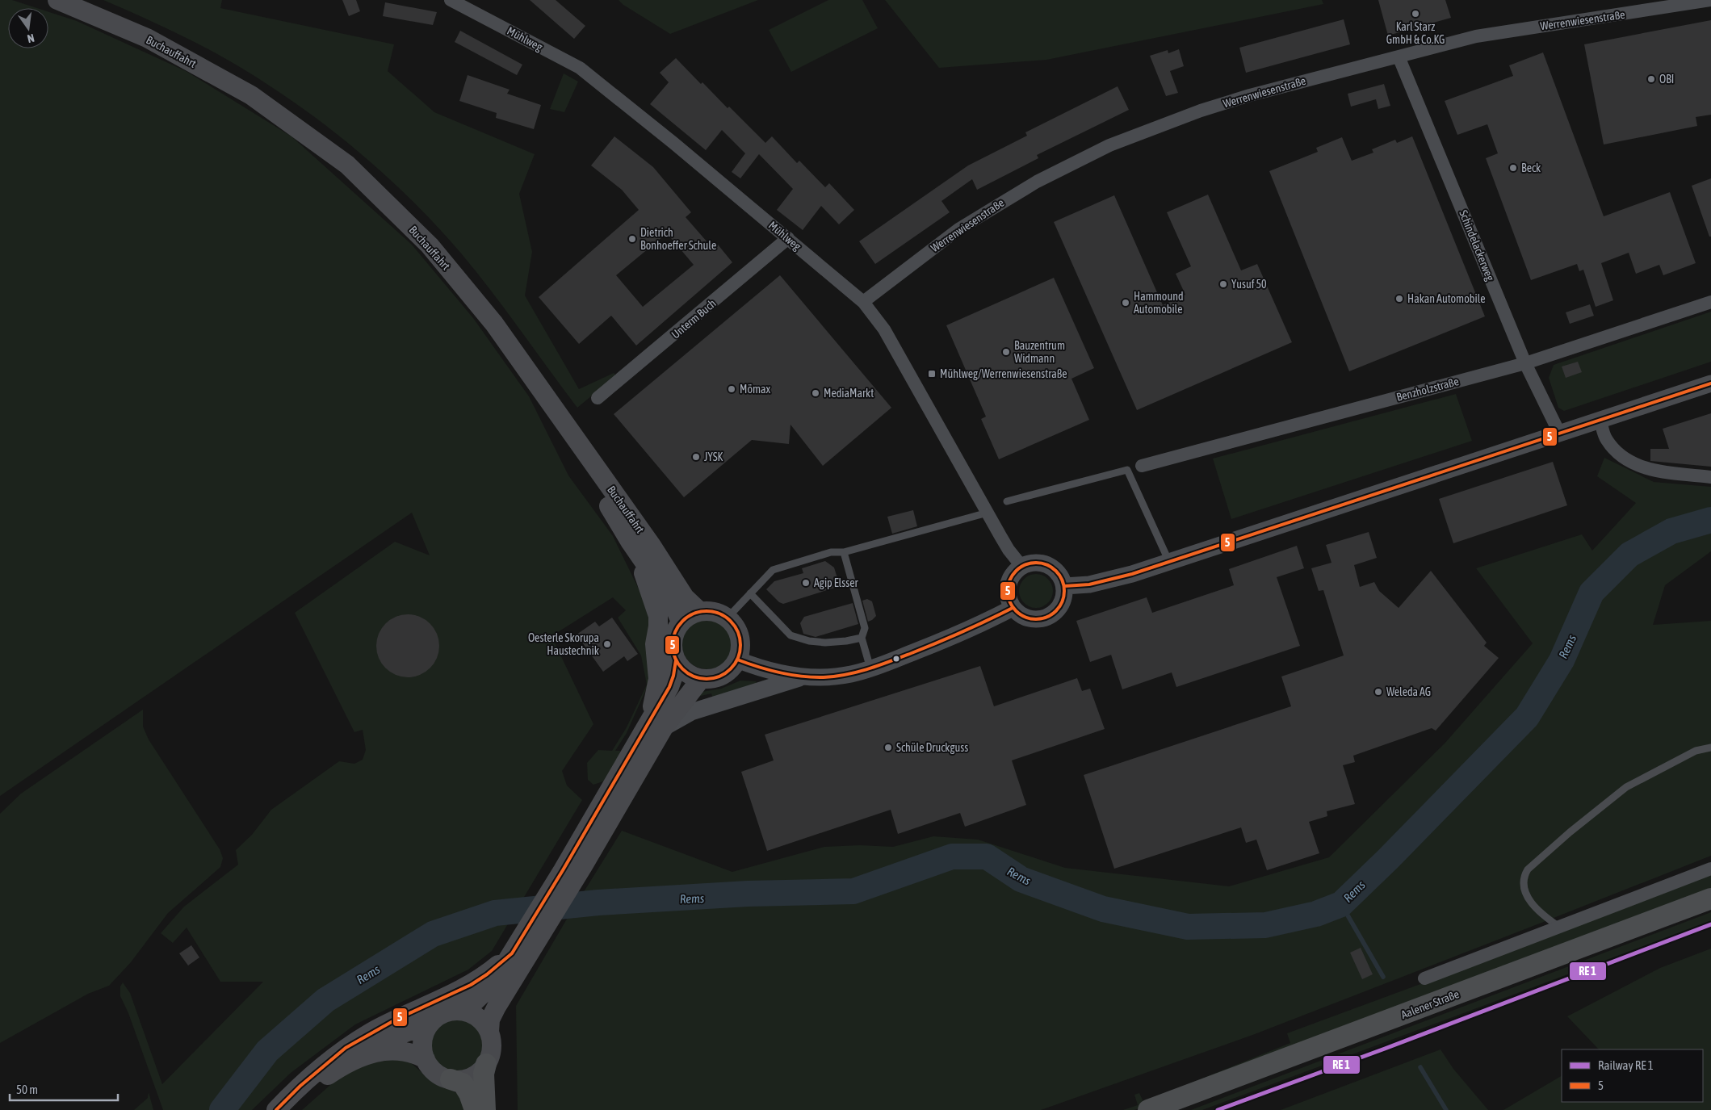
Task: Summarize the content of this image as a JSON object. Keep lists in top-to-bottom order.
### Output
{
  "streets": {
    "main road": ["Buchauffahrt", "Aalener Straße"],
    "street": [
      "Werrenwiesenstraße",
      "Mühlweg",
      "Schindelackerweg",
      "Unterm Buch",
      "Benzholzstraße"
    ]
  },
  "crossings": [
    ["Werrenwiesenstraße", "Mühlweg"],
    ["Werrenwiesenstraße", "Schindelackerweg"],
    ["Mühlweg", "Unterm Buch"],
    ["Schindelackerweg", "Benzholzstraße"]
  ],
  "water": ["Rems"],
  "places": {
    "other": [
      "Karl Starz GmbH & Co.KG",
      "OBI",
      "Beck",
      "Dietrich Bonhoeffer Schule",
      "Yusuf 50",
      "Hakan Automobile",
      "Hammound Automobile",
      "Bauzentrum Widmann",
      "Mömax",
      "MediaMarkt",
      "JYSK",
      "Agip Elsser",
      "Oesterle Skorupa Haustechnik",
      "Weleda AG",
      "Schüle Druckguss"
    ],
    "transit": ["Mühlweg/Werrenwiesenstraße"]
  },
  "lines": ["transit line 5"],
  "legend": ["Railway RE 1", "5"],
  "scale_bar": "50 m",
  "north": "bottom"
}
